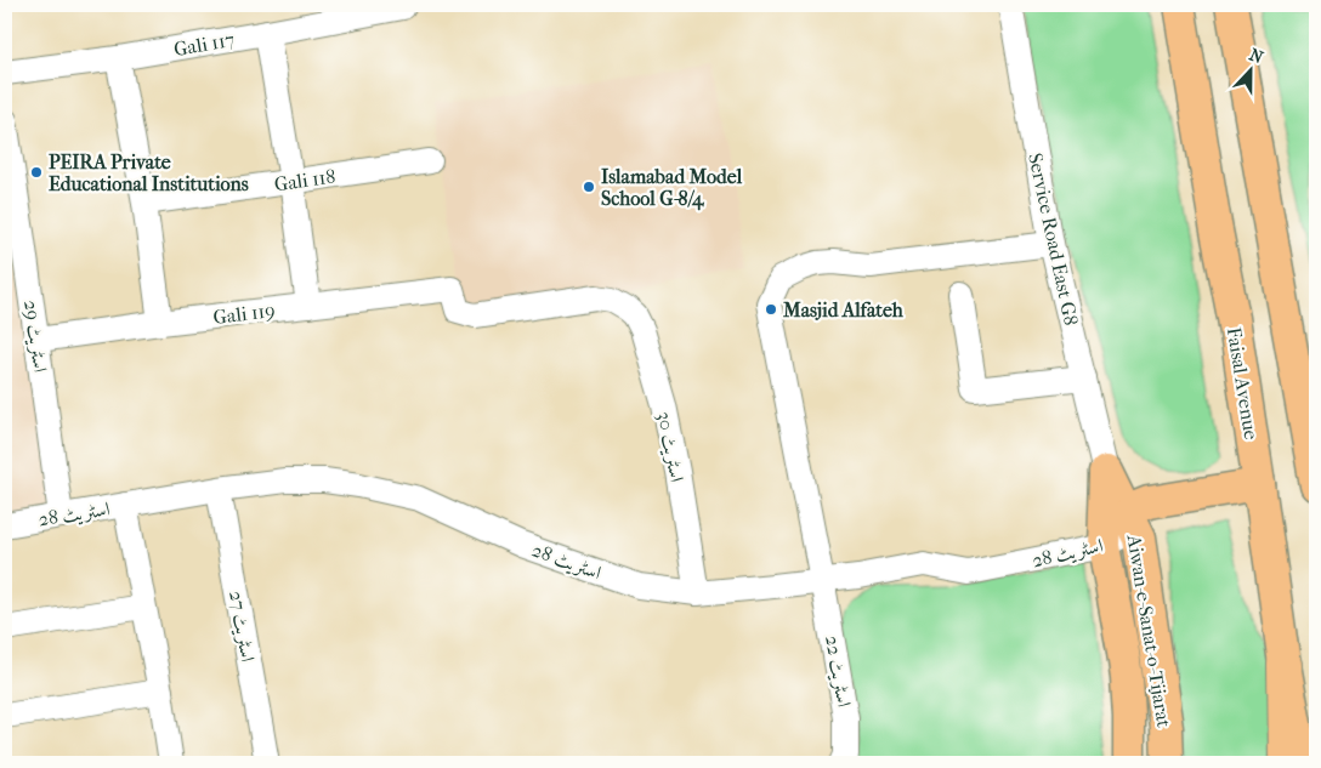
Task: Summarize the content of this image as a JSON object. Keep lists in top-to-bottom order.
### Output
{
  "streets": {
    "main road": ["Faisal Avenue", "Aiwan-e-Sanat-o-Tijarat"],
    "street": [
      "Gali 117",
      "Gali 118",
      "Service Road East G8",
      "Gali 119",
      "اسٹریٹ 29",
      "اسٹریٹ 30",
      "اسٹریٹ 28",
      "اسٹریٹ 27",
      "اسٹریٹ 22"
    ]
  },
  "crossings": [
    ["Service Road East G8", "Aiwan-e-Sanat-o-Tijarat"],
    ["Service Road East G8", "اسٹریٹ 22"],
    ["Gali 119", "اسٹریٹ 29"],
    ["Gali 119", "اسٹریٹ 30"],
    ["اسٹریٹ 29", "اسٹریٹ 28"],
    ["اسٹریٹ 30", "اسٹریٹ 28"],
    ["اسٹریٹ 28", "اسٹریٹ 27"],
    ["اسٹریٹ 28", "Aiwan-e-Sanat-o-Tijarat"],
    ["اسٹریٹ 28", "اسٹریٹ 22"]
  ],
  "places": ["PEIRA Private Educational Institutions", "Islamabad Model School G-8/4", "Masjid Alfateh"],
  "north": "top"
}
